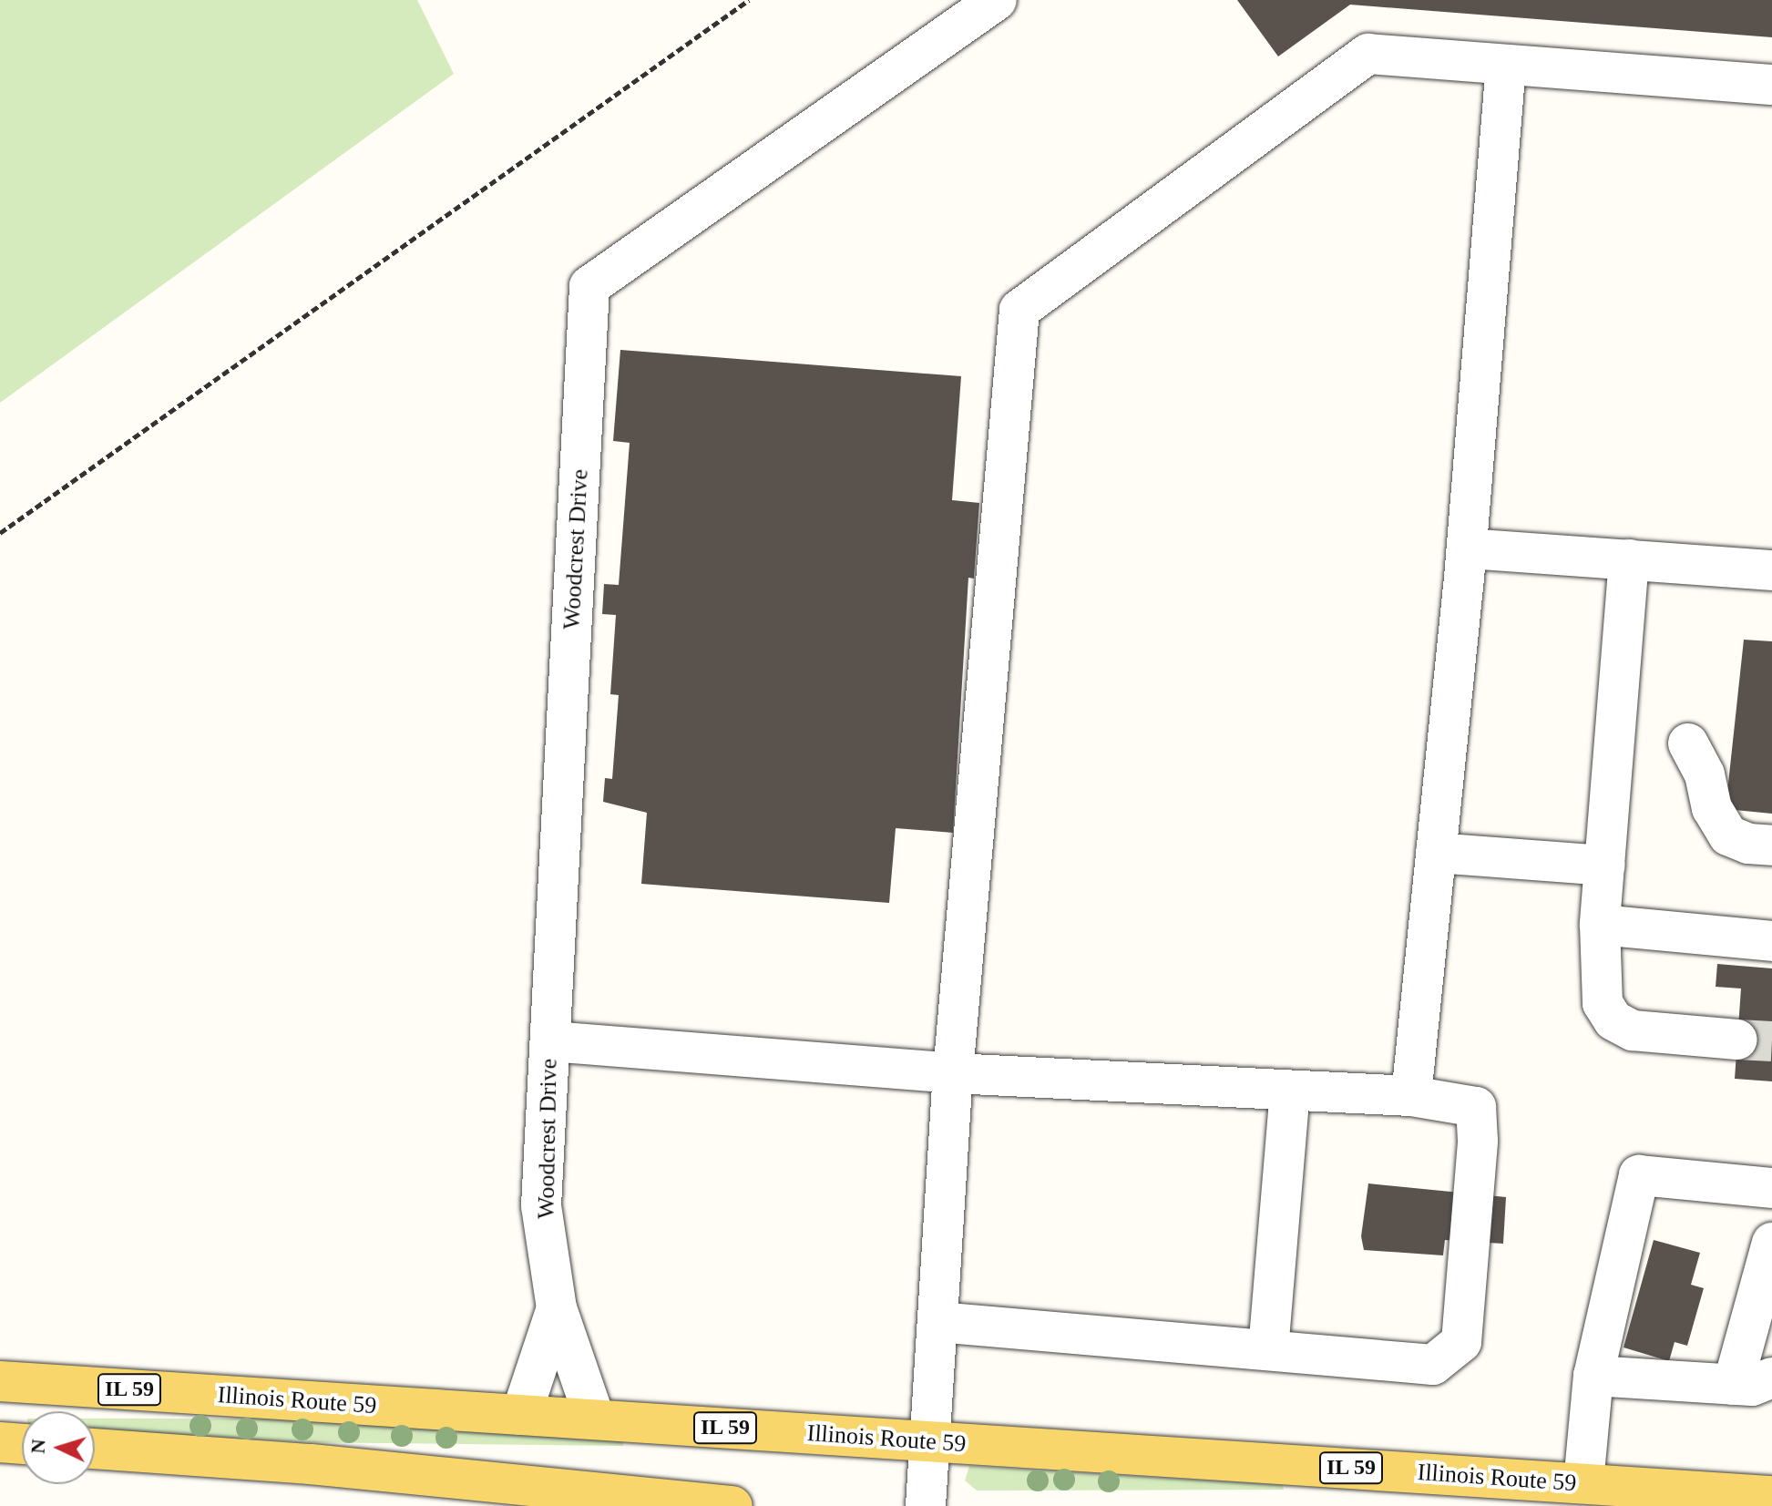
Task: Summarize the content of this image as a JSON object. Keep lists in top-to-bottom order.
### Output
{
  "streets": {
    "main road": ["IL 59", "Illinois Route 59"],
    "street": ["Woodcrest Drive"]
  },
  "crossings": [
    ["Woodcrest Drive", "Illinois Route 59"]
  ],
  "north": "left"
}
